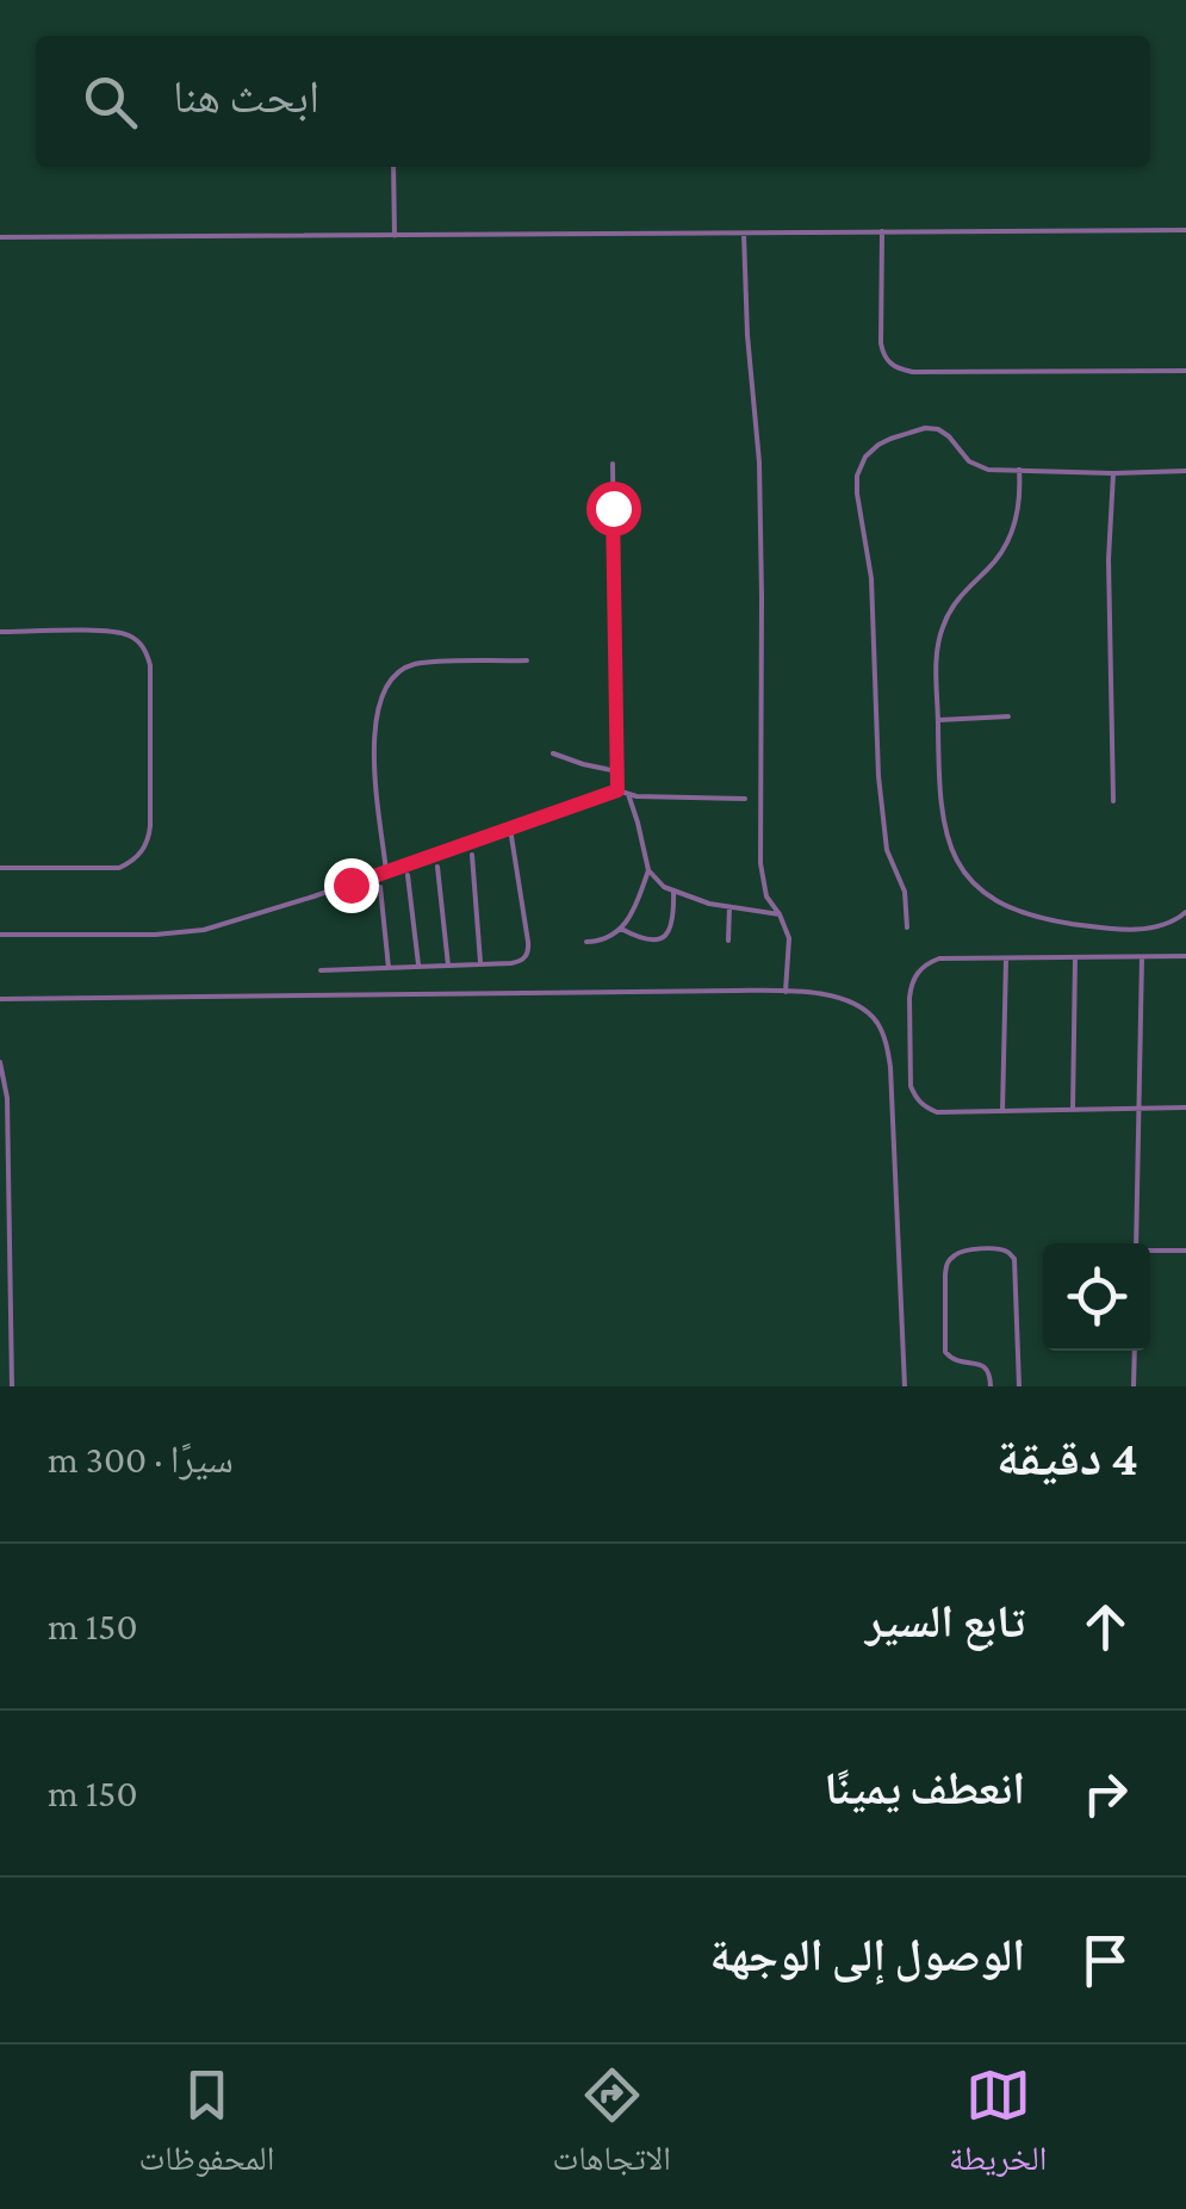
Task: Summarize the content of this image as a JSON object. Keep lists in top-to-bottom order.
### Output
{
  "page": {
    "search": "ابحث هنا",
    "heading": ["4 دقيقة", "سيرًا · 300 m"],
    "list": [
      ["تابع السير", "150 m"],
      ["انعطف يمينًا", "150 m"],
      "الوصول إلى الوجهة"
    ],
    "nav": ["الخريطة", "الاتجاهات", "المحفوظات"]
  }
}
